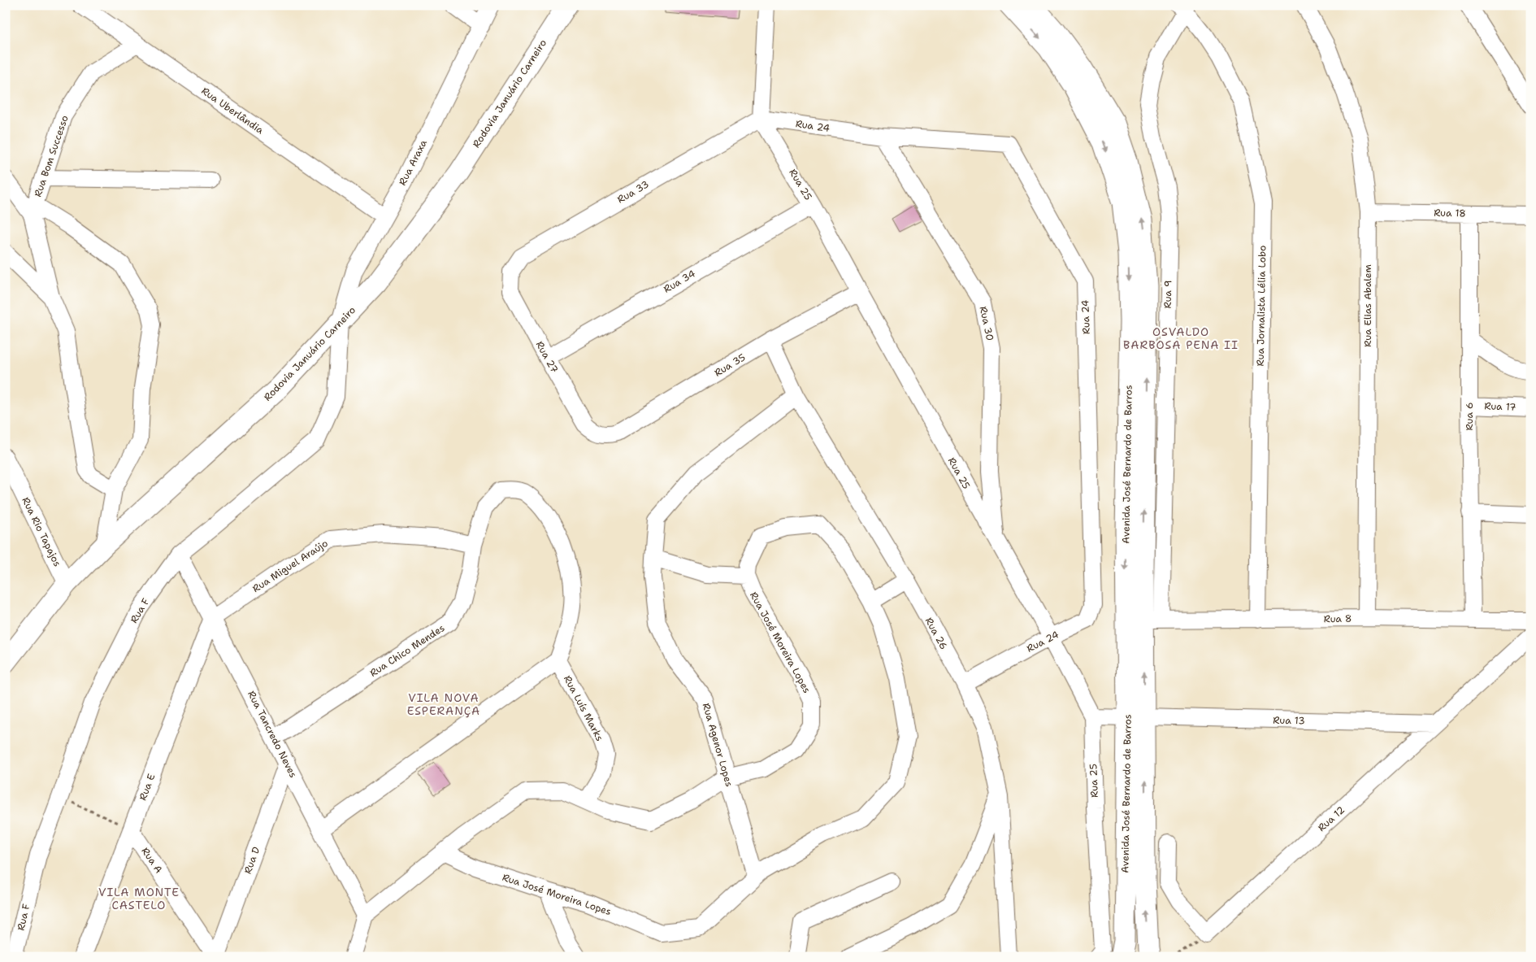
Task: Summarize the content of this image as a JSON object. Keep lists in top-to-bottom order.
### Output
{
  "streets": {
    "main road": ["Rodovia Januário Carneiro", "Avenida José Bernardo de Barros"],
    "street": [
      "Rua Uberlândia",
      "Rua 24",
      "Rua Bom Successo",
      "Rua Araxa",
      "Rua 25",
      "Rua 33",
      "Rua 18",
      "Rua 34",
      "Rua 9",
      "Rua Jornalista Lélia Lobo",
      "Rua Elias Abalem",
      "Rua 30",
      "Rua 27",
      "Rua 35",
      "Rua 17",
      "Rua 6",
      "Rua Rio Tapajos",
      "Rua Miguel Araújo",
      "Rua F",
      "Rua 8",
      "Rua 26",
      "Rua José Moreira Lopes",
      "Rua Chico Mendes",
      "Rua Luís Marks",
      "Rua 13",
      "Rua Tancredo Neves",
      "Rua Agenor Lopes",
      "Rua E",
      "Rua 12",
      "Rua A",
      "Rua D"
    ]
  },
  "crossings": [
    ["Rodovia Januário Carneiro", "Rua Araxa"],
    ["Rodovia Januário Carneiro", "Rua Rio Tapajos"],
    ["Rodovia Januário Carneiro", "Rua F"],
    ["Rua Uberlândia", "Rua Bom Successo"],
    ["Rua Uberlândia", "Rua Araxa"],
    ["Rua 24", "Rua 25"],
    ["Rua 24", "Rua 33"],
    ["Rua 24", "Rua 30"],
    ["Rua 24", "Rua 26"],
    ["Rua Araxa", "Rua F"],
    ["Rua 25", "Rua 33"],
    ["Rua 25", "Rua 34"],
    ["Rua 25", "Rua 30"],
    ["Rua 25", "Rua 35"],
    ["Rua 25", "Rua 13"],
    ["Rua 33", "Rua 27"],
    ["Rua 18", "Rua Elias Abalem"],
    ["Rua 18", "Rua 6"],
    ["Rua 34", "Rua 27"],
    ["Rua 9", "Rua Jornalista Lélia Lobo"],
    ["Rua 9", "Avenida José Bernardo de Barros"],
    ["Rua 9", "Rua 8"],
    ["Rua Jornalista Lélia Lobo", "Rua 8"],
    ["Rua Elias Abalem", "Rua 8"],
    ["Rua 27", "Rua 35"],
    ["Rua 35", "Rua 26"],
    ["Rua 17", "Rua 6"],
    ["Rua 6", "Rua 8"],
    ["Avenida José Bernardo de Barros", "Rua 8"],
    ["Avenida José Bernardo de Barros", "Rua 13"],
    ["Rua Miguel Araújo", "Rua Chico Mendes"],
    ["Rua Miguel Araújo", "Rua Tancredo Neves"],
    ["Rua Miguel Araújo", "Rua E"],
    ["Rua F", "Rua Tancredo Neves"],
    ["Rua 26", "Rua Agenor Lopes"],
    ["Rua José Moreira Lopes", "Rua Luís Marks"],
    ["Rua José Moreira Lopes", "Rua Tancredo Neves"],
    ["Rua José Moreira Lopes", "Rua Agenor Lopes"],
    ["Rua Chico Mendes", "Rua Luís Marks"],
    ["Rua Chico Mendes", "Rua Tancredo Neves"],
    ["Rua 13", "Rua 12"],
    ["Rua Tancredo Neves", "Rua E"],
    ["Rua Tancredo Neves", "Rua D"],
    ["Rua E", "Rua A"],
    ["Rua A", "Rua D"]
  ],
  "districts": ["OSVALDO BARBOSA PENA II", "VILA NOVA ESPERANÇA", "VILA MONTE CASTELO"]
}
